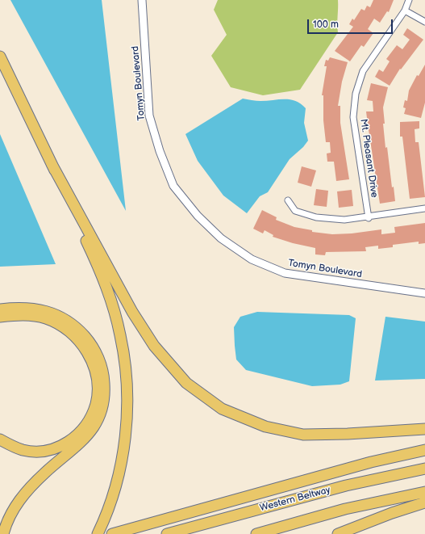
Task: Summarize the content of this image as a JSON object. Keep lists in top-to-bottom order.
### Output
{
  "streets": {
    "highway": ["Western Beltway"],
    "street": ["Tomyn Boulevard", "Mt. Pleasant Drive"]
  },
  "scale_bar": "100 m"
}
